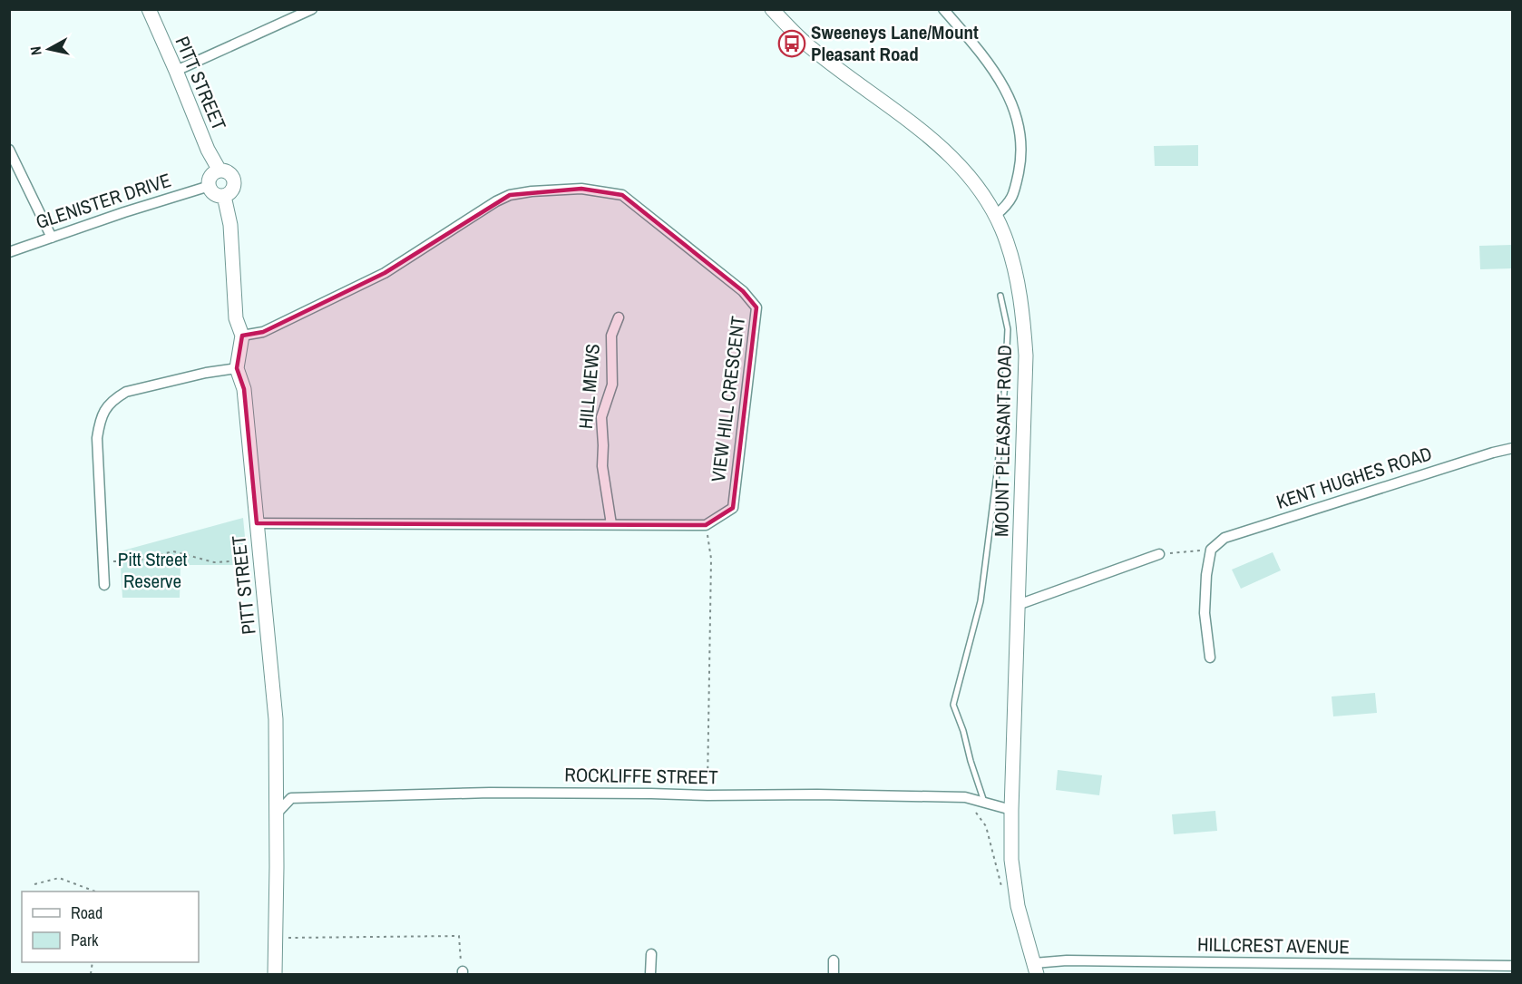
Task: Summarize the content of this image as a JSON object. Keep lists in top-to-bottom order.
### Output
{
  "streets": {
    "street": [
      "PITT STREET",
      "GLENISTER DRIVE",
      "HILL MEWS",
      "VIEW HILL CRESCENT",
      "MOUNT PLEASANT ROAD",
      "KENT HUGHES ROAD",
      "ROCKLIFFE STREET",
      "HILLCREST AVENUE"
    ]
  },
  "crossings": [
    ["PITT STREET", "GLENISTER DRIVE"],
    ["PITT STREET", "VIEW HILL CRESCENT"],
    ["PITT STREET", "ROCKLIFFE STREET"],
    ["MOUNT PLEASANT ROAD", "ROCKLIFFE STREET"],
    ["MOUNT PLEASANT ROAD", "HILLCREST AVENUE"]
  ],
  "parks": ["Pitt Street Reserve"],
  "places": {
    "bus stop": ["Sweeneys Lane/Mount Pleasant Road"]
  },
  "legend": ["Road", "Park"],
  "north": "left"
}
